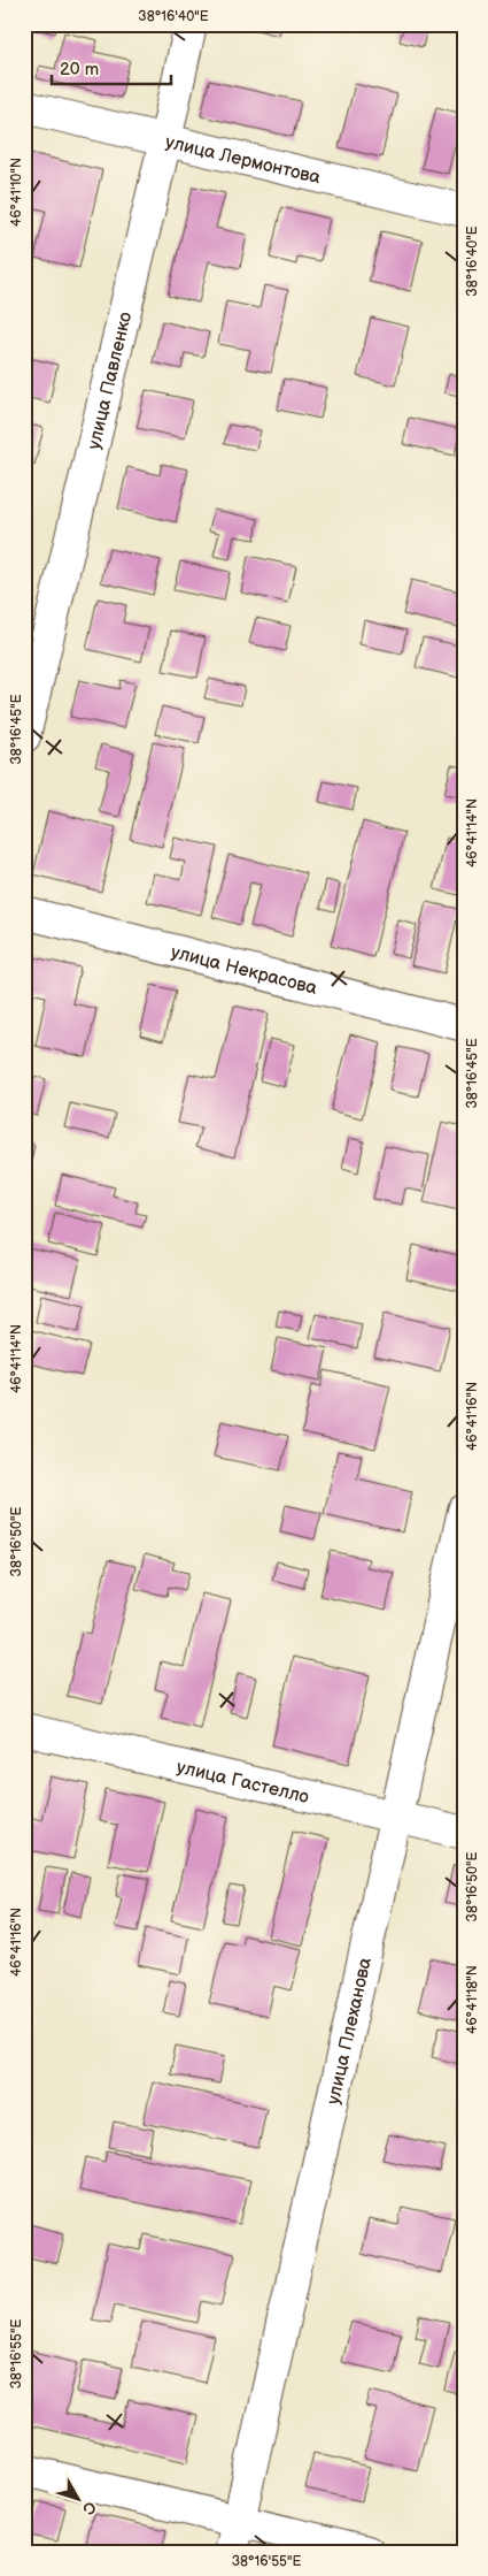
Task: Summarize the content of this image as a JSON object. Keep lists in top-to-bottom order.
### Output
{
  "streets": {
    "street": [
      "улица Лермонтова",
      "улица Павленко",
      "улица Некрасова",
      "улица Гастелло",
      "улица Плеханова"
    ]
  },
  "crossings": [
    ["улица Лермонтова", "улица Павленко"],
    ["улица Гастелло", "улица Плеханова"]
  ],
  "scale_bar": "20 m",
  "north": "bottom right",
  "coordinates": [
    "38°16'40\"E",
    "46°41'10\"N",
    "38°16'45\"E",
    "46°41'14\"N",
    "46°41'16\"N",
    "38°16'50\"E",
    "46°41'18\"N",
    "38°16'55\"E"
  ]
}
